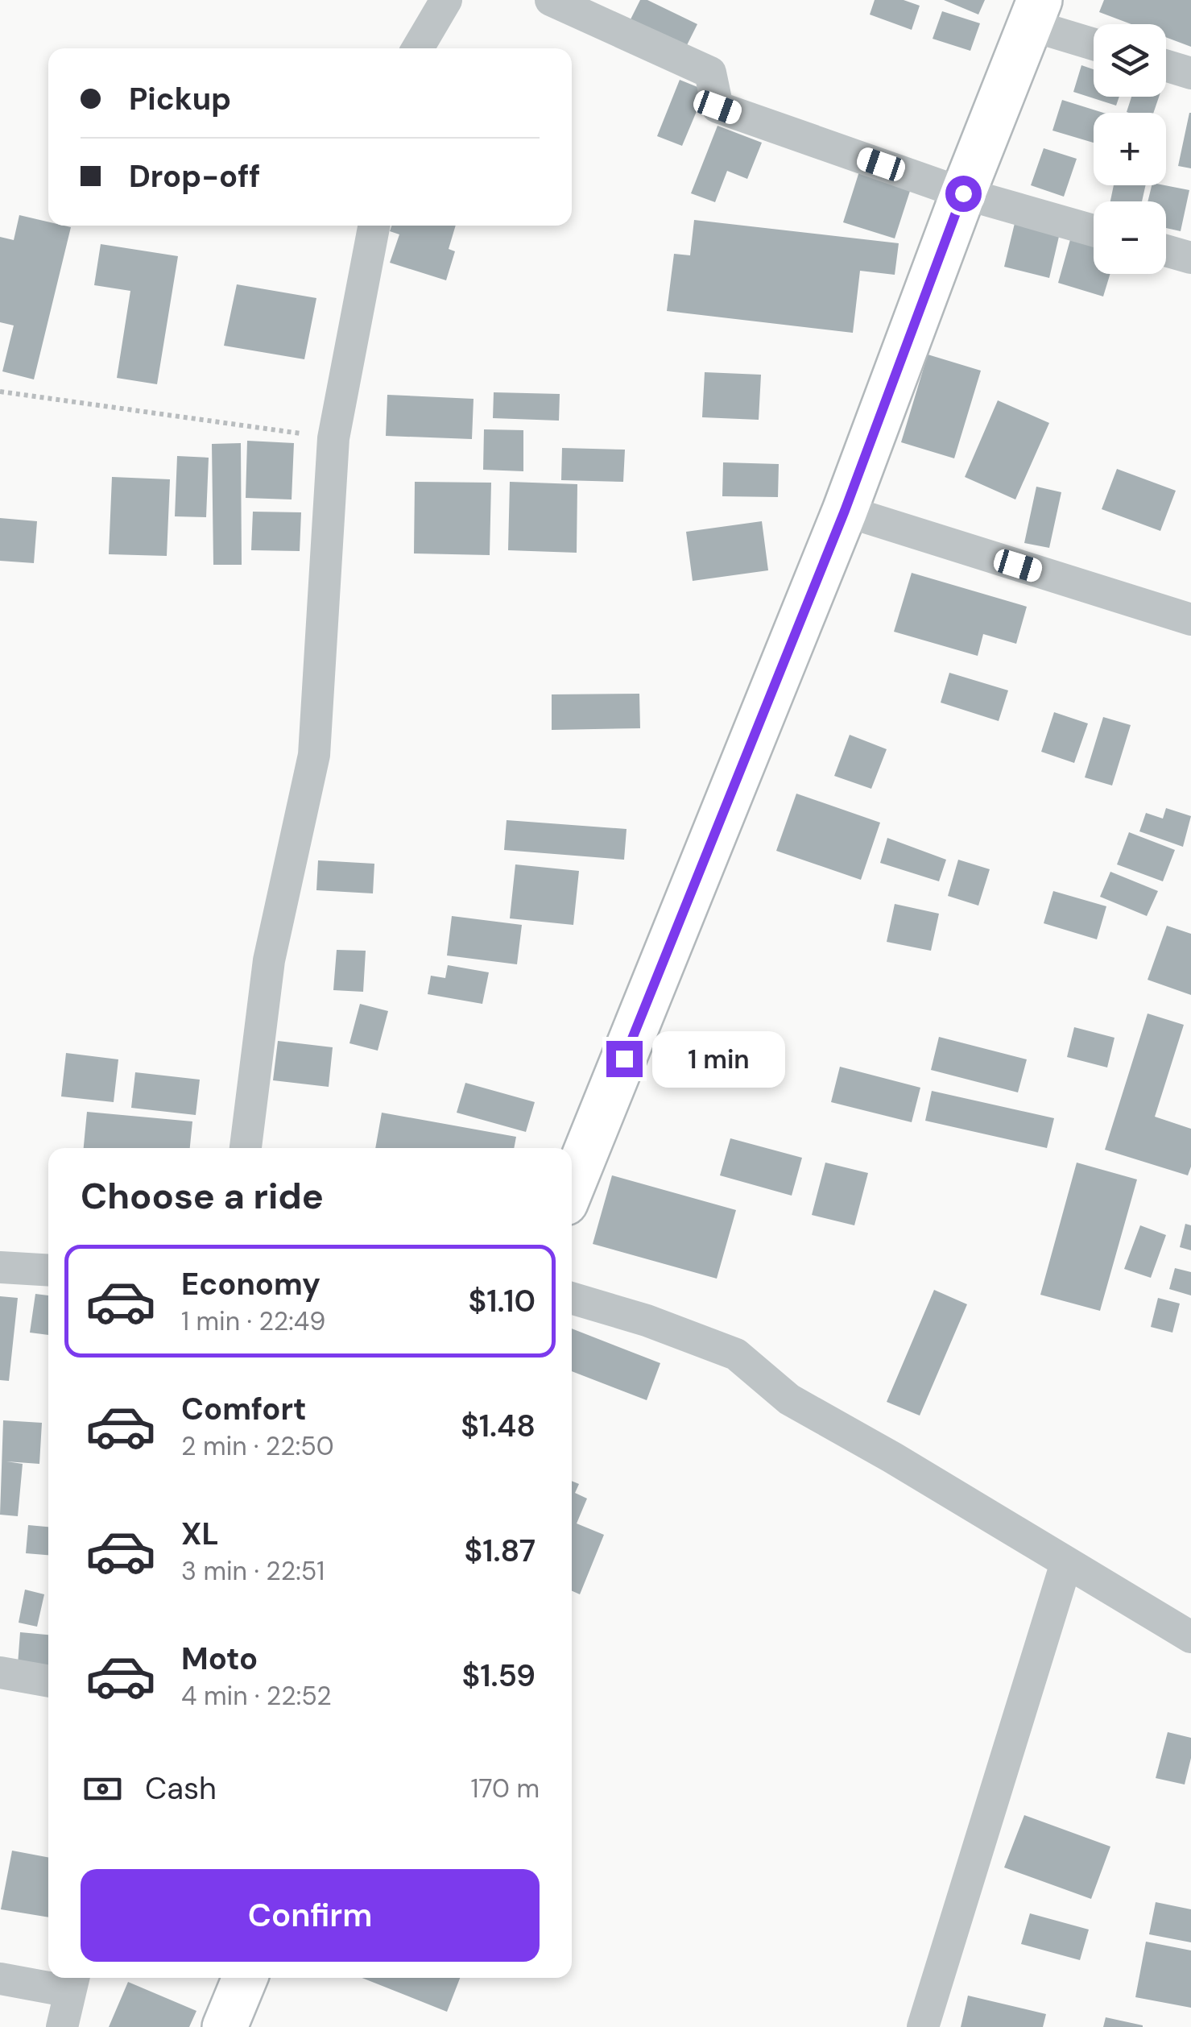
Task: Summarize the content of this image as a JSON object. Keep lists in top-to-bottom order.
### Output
{
  "page": {
    "map_buttons": ["+", "−"],
    "banner": ["Pickup", "Drop-off"],
    "bubble": "1 min",
    "heading": "Choose a ride",
    "list": [
      {
        "name": "Economy",
        "note": "1 min · 22:49",
        "value": "$1.10"
      },
      {
        "name": "Comfort",
        "note": "2 min · 22:50",
        "value": "$1.48"
      },
      {
        "name": "XL",
        "note": "3 min · 22:51",
        "value": "$1.87"
      },
      {
        "name": "Moto",
        "note": "4 min · 22:52",
        "value": "$1.59"
      }
    ],
    "pay": ["Cash", "170 m"],
    "buttons": "Confirm"
  }
}
